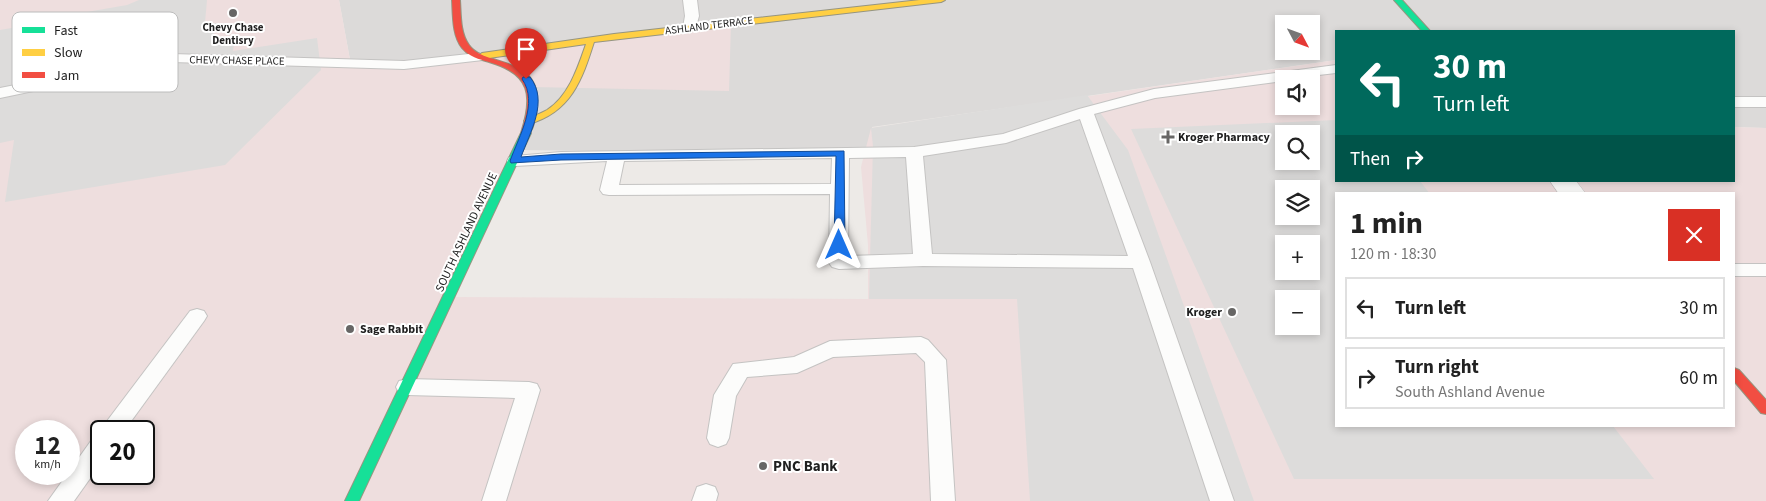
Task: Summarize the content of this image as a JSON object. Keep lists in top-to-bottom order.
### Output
{
  "streets": {
    "street": ["ASHLAND TERRACE", "SOUTH ASHLAND AVENUE"],
    "lane": ["CHEVY CHASE PLACE"]
  },
  "crossings": [
    ["ASHLAND TERRACE", "CHEVY CHASE PLACE"],
    ["ASHLAND TERRACE", "SOUTH ASHLAND AVENUE"],
    ["CHEVY CHASE PLACE", "SOUTH ASHLAND AVENUE"]
  ],
  "places": {
    "other": [
      "Chevy Chase Dentisry",
      "Kroger",
      "Sage Rabbit",
      "PNC Bank"
    ],
    "health": ["Kroger Pharmacy"]
  },
  "legend": ["Fast", "Slow", "Jam"],
  "north": "bottom right",
  "page": {
    "map_buttons": ["+", "−"],
    "turn": ["30 m", "Turn left"],
    "then": "Then",
    "heading": ["1 min", "120 m · 18:30"],
    "list": [
      {
        "name": "Turn left",
        "value": "30 m"
      },
      {
        "name": "Turn right",
        "note": "South Ashland Avenue",
        "value": "60 m"
      }
    ],
    "speed": "12 km/h",
    "limit": "20"
  }
}
